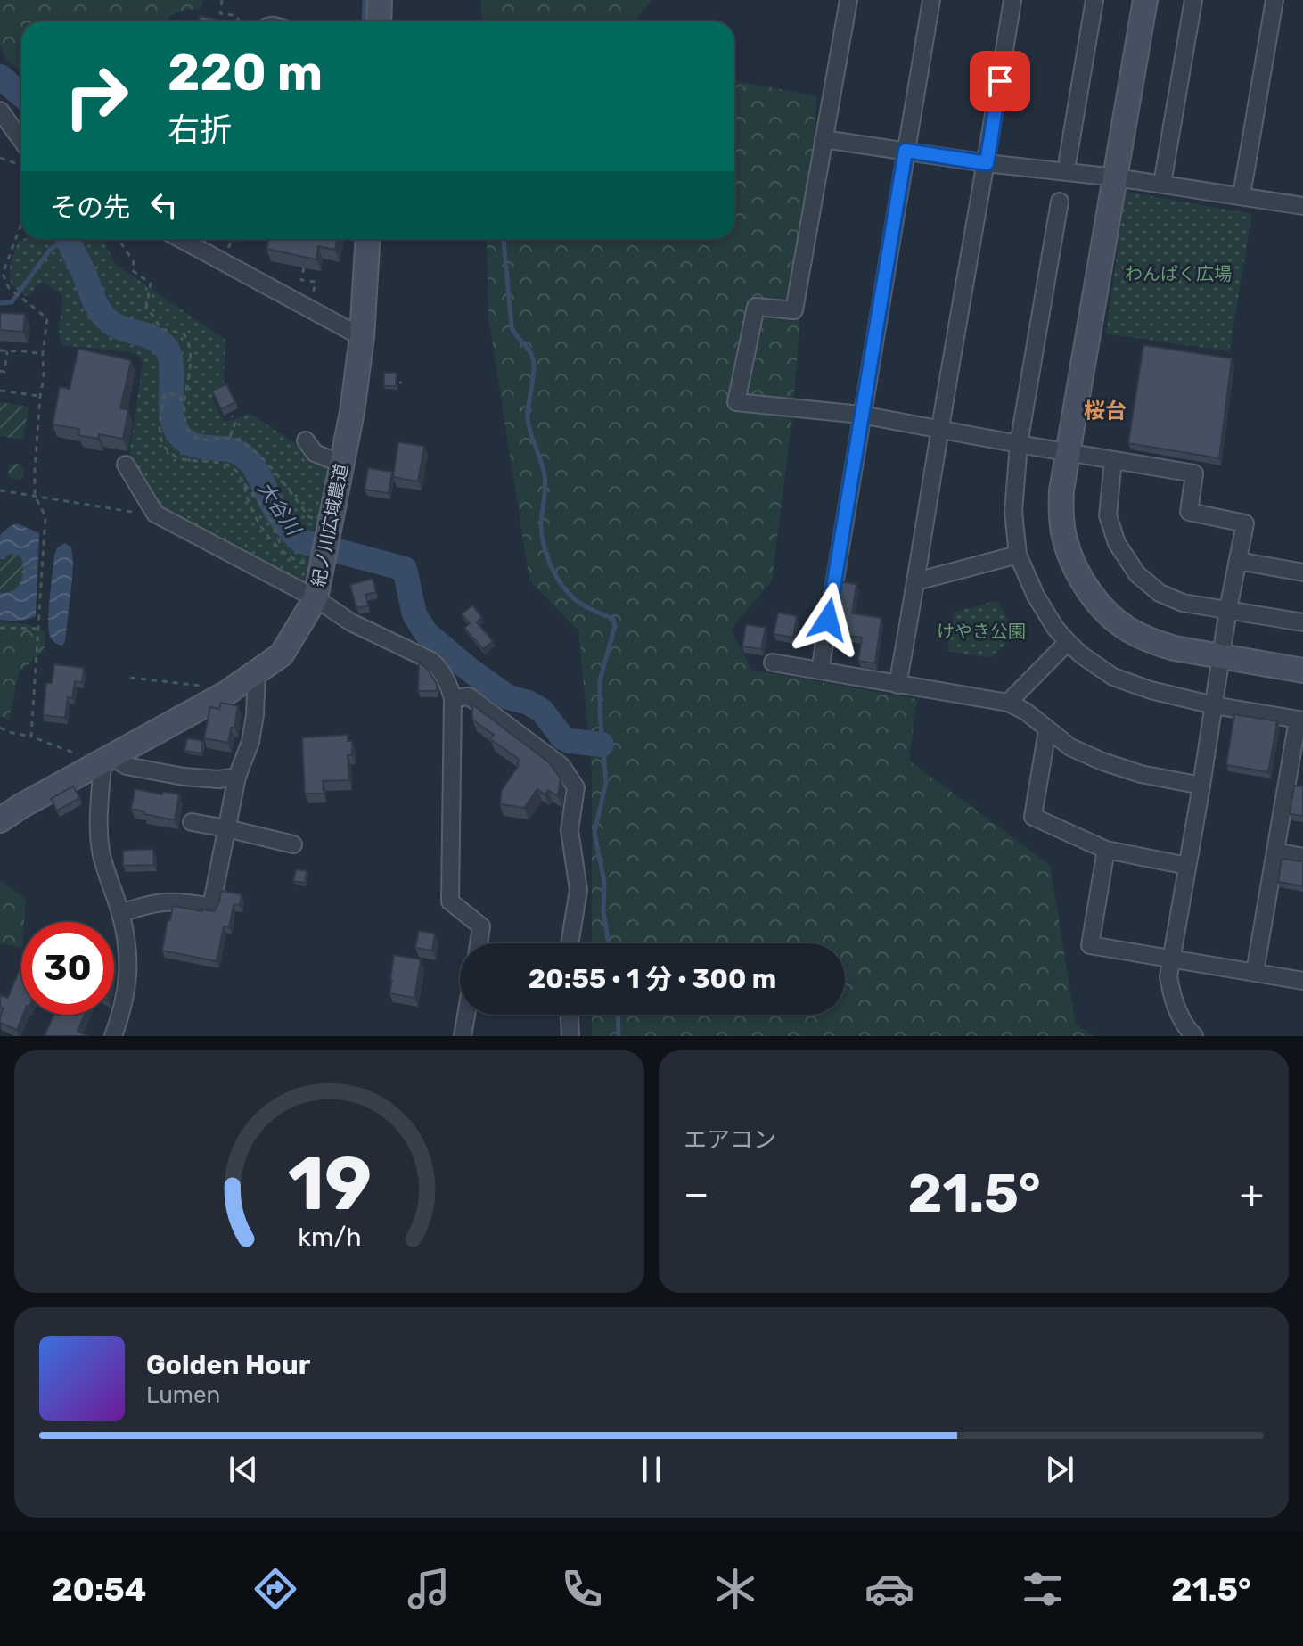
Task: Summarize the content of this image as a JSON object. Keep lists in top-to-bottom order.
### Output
{
  "streets": {
    "street": ["紀ノ川広域農道"]
  },
  "districts": ["桜台"],
  "water": ["大谷川"],
  "parks": ["わんぱく広場", "けやき公園"],
  "page": {
    "turn": ["220 m", "右折"],
    "then": "その先",
    "limit": "30",
    "trip": "20:55 · 1 分 · 300 m",
    "tile": "エアコン",
    "heat": ["−", "21.5°", "+"],
    "song": ["Golden Hour", "Lumen"],
    "tabs": ["20:54", "21.5°"],
    "gauge": ["19", "km/h"]
  }
}
